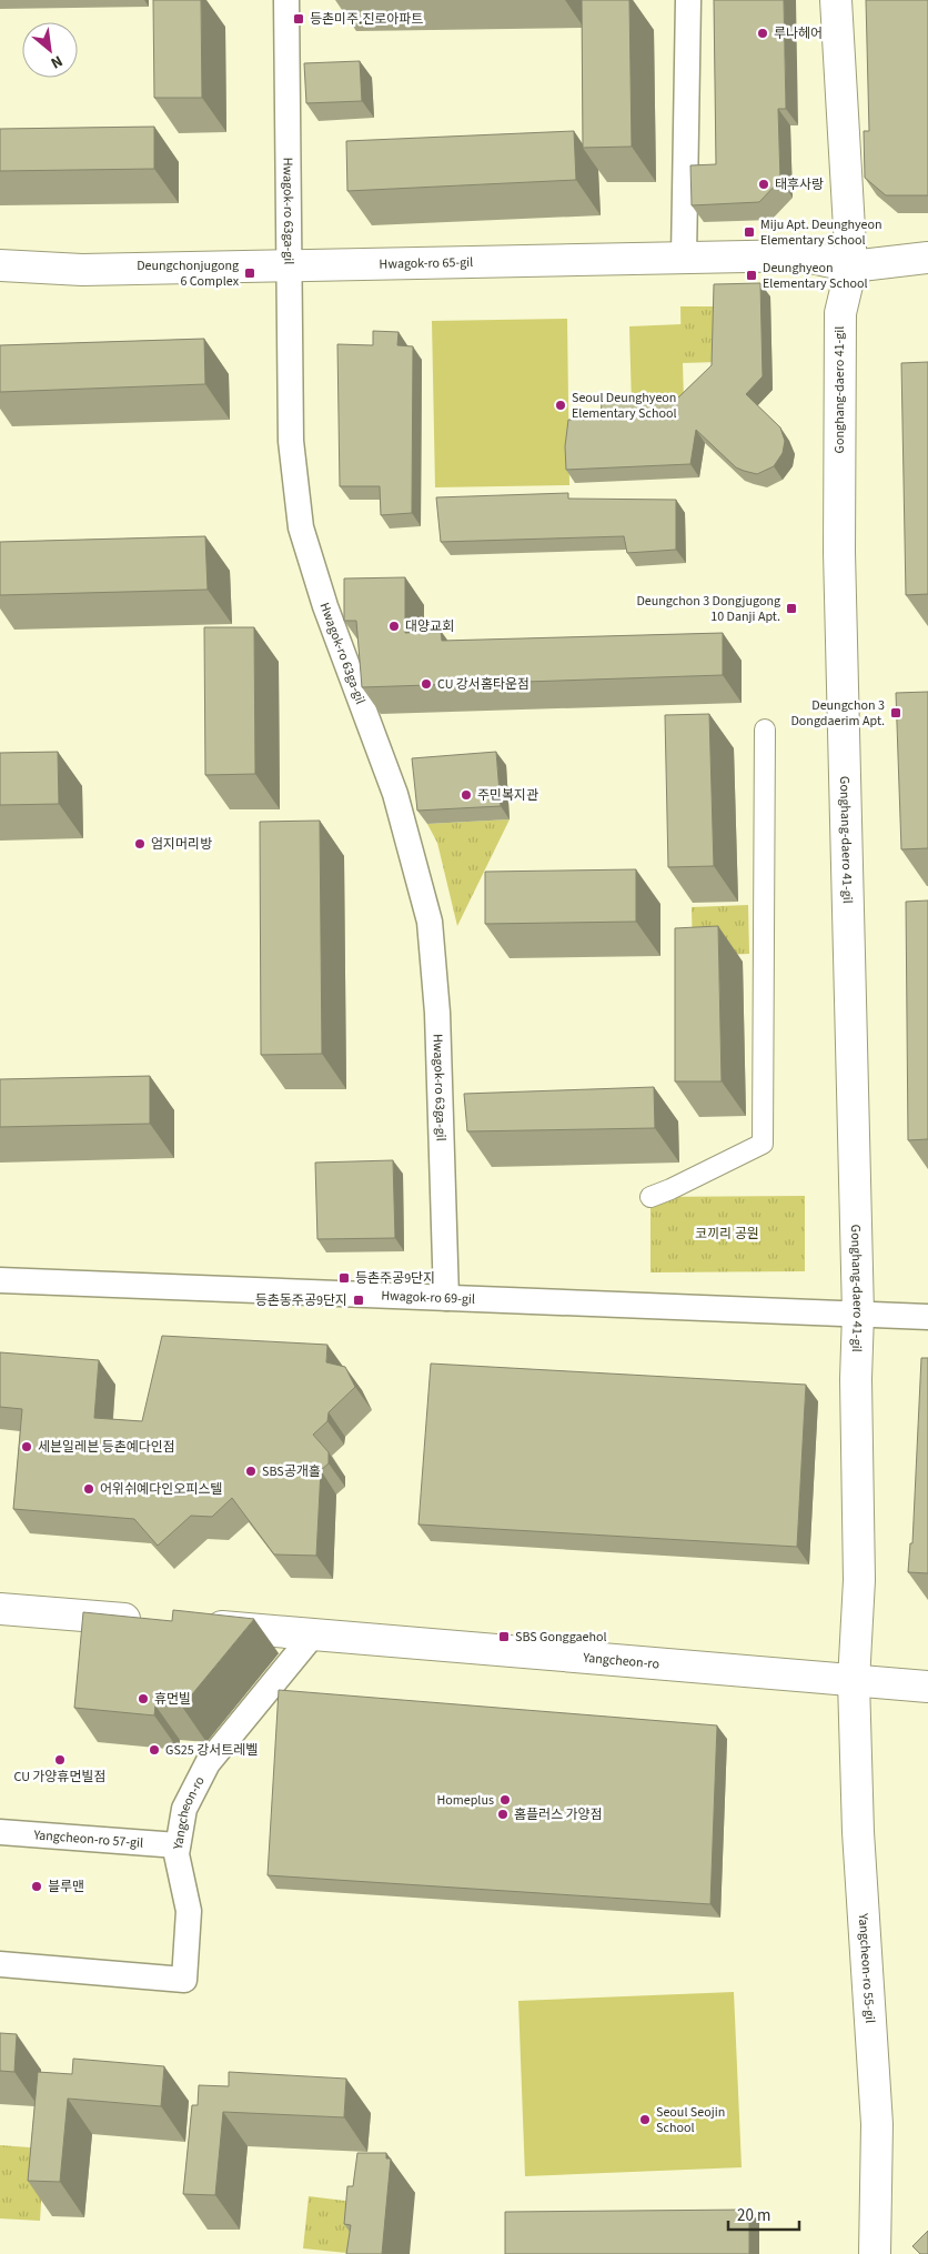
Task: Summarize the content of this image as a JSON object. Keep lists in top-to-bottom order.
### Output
{
  "streets": {
    "street": [
      "Hwagok-ro 63ga-gil",
      "Hwagok-ro 65-gil",
      "Gonghang-daero 41-gil",
      "Hwagok-ro 69-gil",
      "Yangcheon-ro",
      "Yangcheon-ro 57-gil",
      "Yangcheon-ro 55-gil"
    ]
  },
  "crossings": [
    ["Hwagok-ro 63ga-gil", "Hwagok-ro 65-gil"],
    ["Hwagok-ro 63ga-gil", "Hwagok-ro 69-gil"],
    ["Hwagok-ro 65-gil", "Gonghang-daero 41-gil"],
    ["Gonghang-daero 41-gil", "Hwagok-ro 69-gil"],
    ["Gonghang-daero 41-gil", "Yangcheon-ro"],
    ["Gonghang-daero 41-gil", "Yangcheon-ro 55-gil"],
    ["Yangcheon-ro", "Yangcheon-ro 57-gil"],
    ["Yangcheon-ro", "Yangcheon-ro 55-gil"]
  ],
  "parks": ["코끼리 공원"],
  "places": {
    "transit": [
      "등촌미주.진로아파트",
      "Miju Apt. Deunghyeon Elementary School",
      "Deungchonjugong 6 Complex",
      "Deunghyeon Elementary School",
      "Deungchon 3 Dongjugong 10 Danji Apt.",
      "Deungchon 3 Dongdaerim Apt.",
      "등촌주공9단지",
      "등촌동주공9단지",
      "SBS Gonggaehol"
    ],
    "other": [
      "루나헤어",
      "태후사랑",
      "Seoul Deunghyeon Elementary School",
      "대양교회",
      "CU 강서홈타운점",
      "주민복지관",
      "엄지머리방",
      "세븐일레븐 등촌예다인점",
      "SBS공개홀",
      "어위쉬예다인오피스텔",
      "휴먼빌",
      "GS25 강서트레벨",
      "CU 가양휴먼빌점",
      "Homeplus",
      "홈플러스 가양점",
      "블루맨",
      "Seoul Seojin School"
    ]
  },
  "scale_bar": "20 m",
  "north": "bottom right"
}
